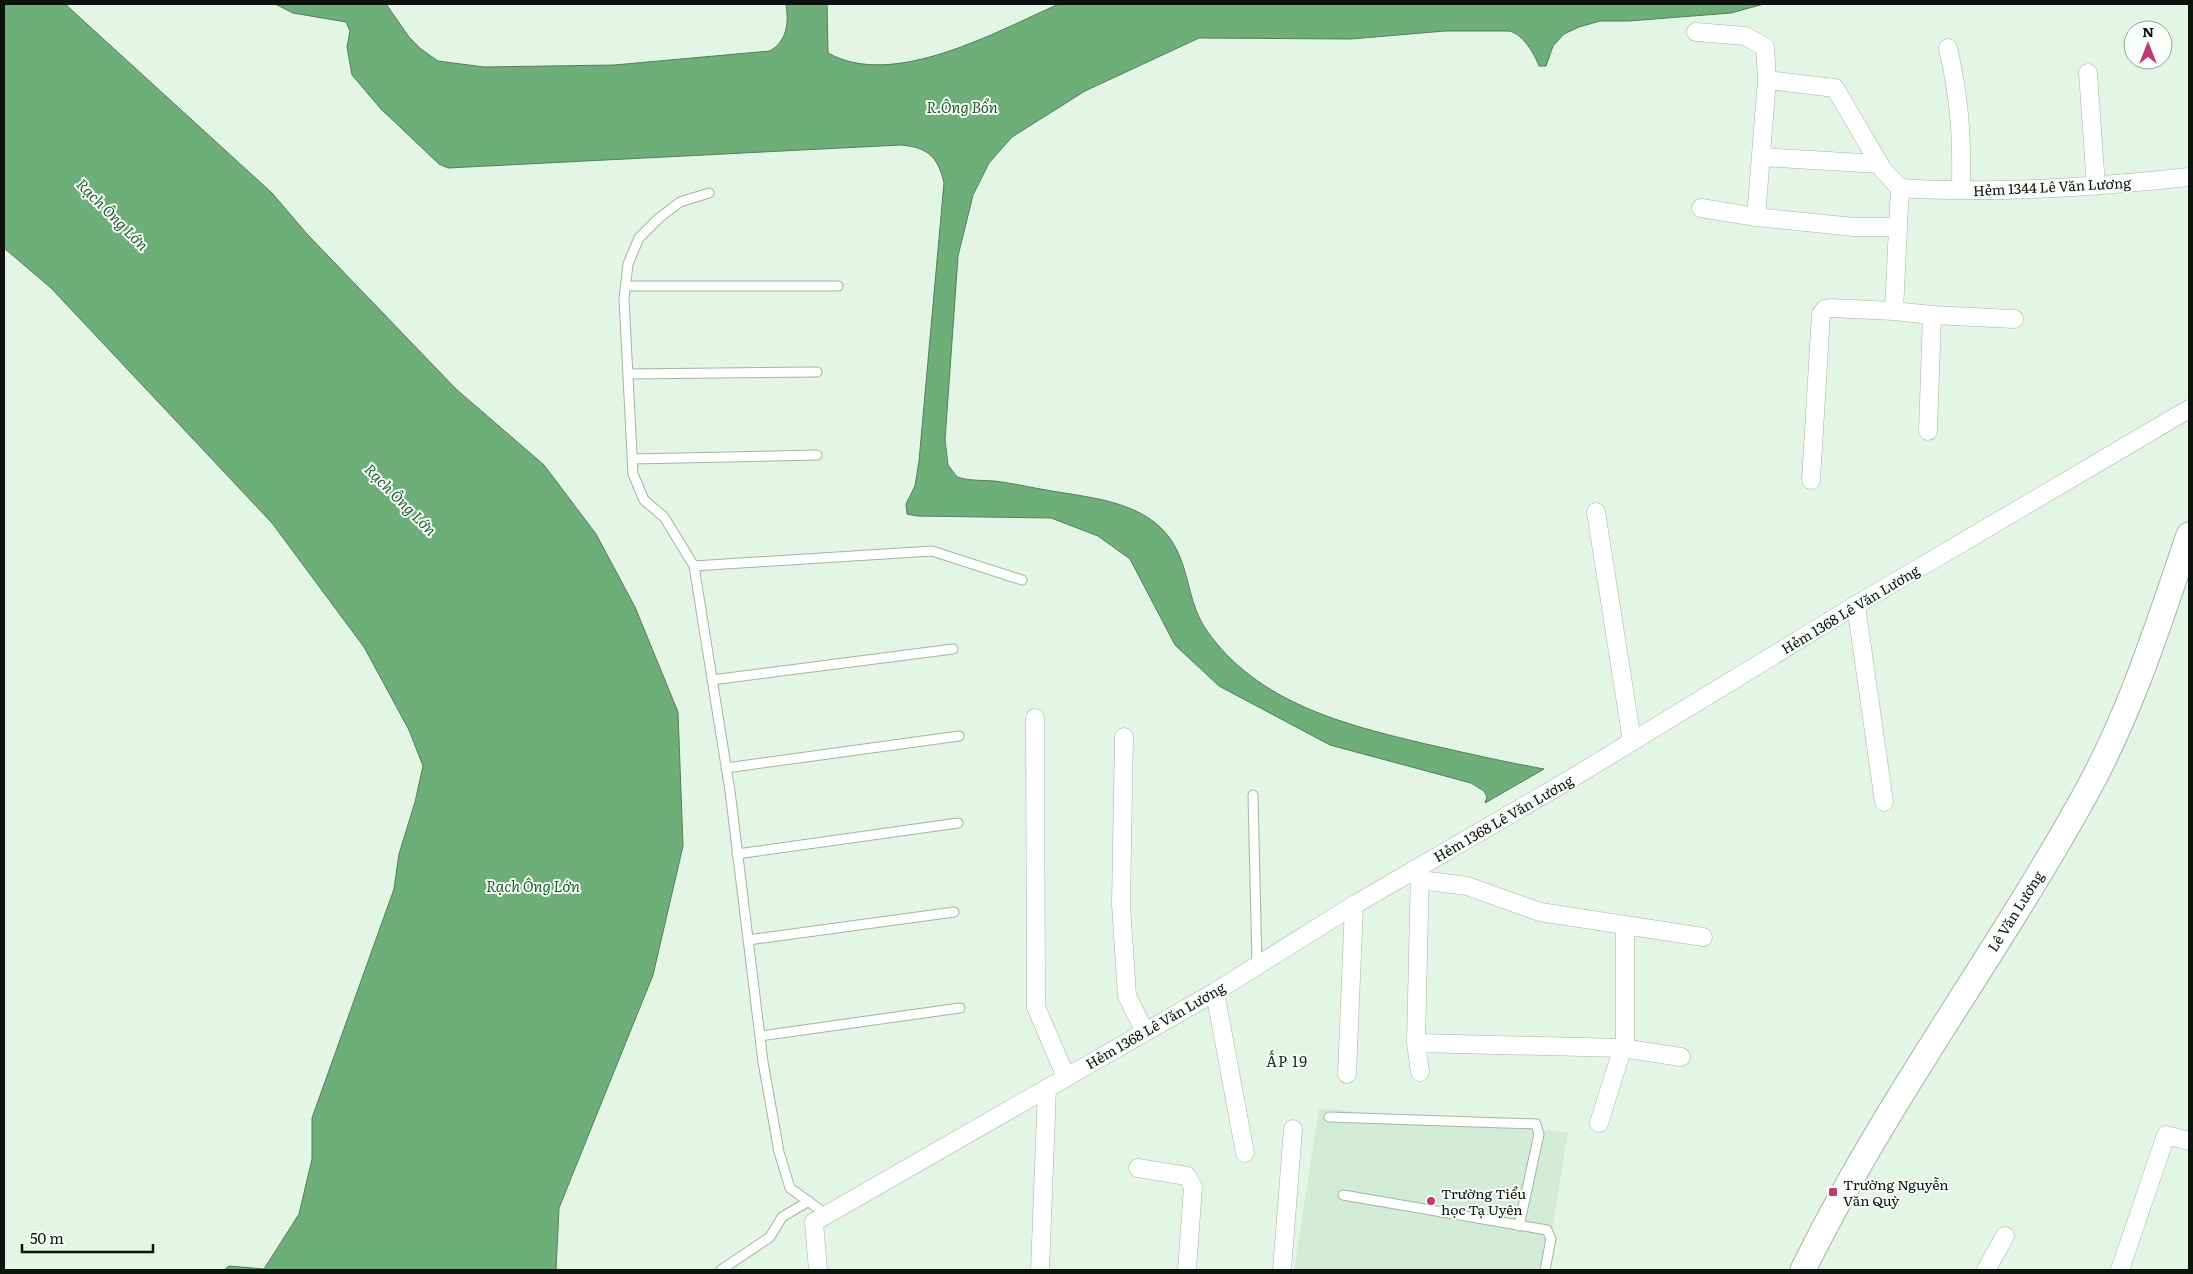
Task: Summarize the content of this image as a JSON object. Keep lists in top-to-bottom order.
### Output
{
  "streets": {
    "main road": ["Lê Văn Lương"],
    "street": ["Hẻm 1344 Lê Văn Lương", "Hẻm 1368 Lê Văn Lương"]
  },
  "districts": ["ẤP 19"],
  "water": ["R.Ông Bổn", "Rạch Ông Lớn"],
  "places": {
    "transit": ["Trường Nguyễn Văn Quỳ"],
    "other": ["Trường Tiểu học Tạ Uyên"]
  },
  "scale_bar": "50 m",
  "north": "top"
}
